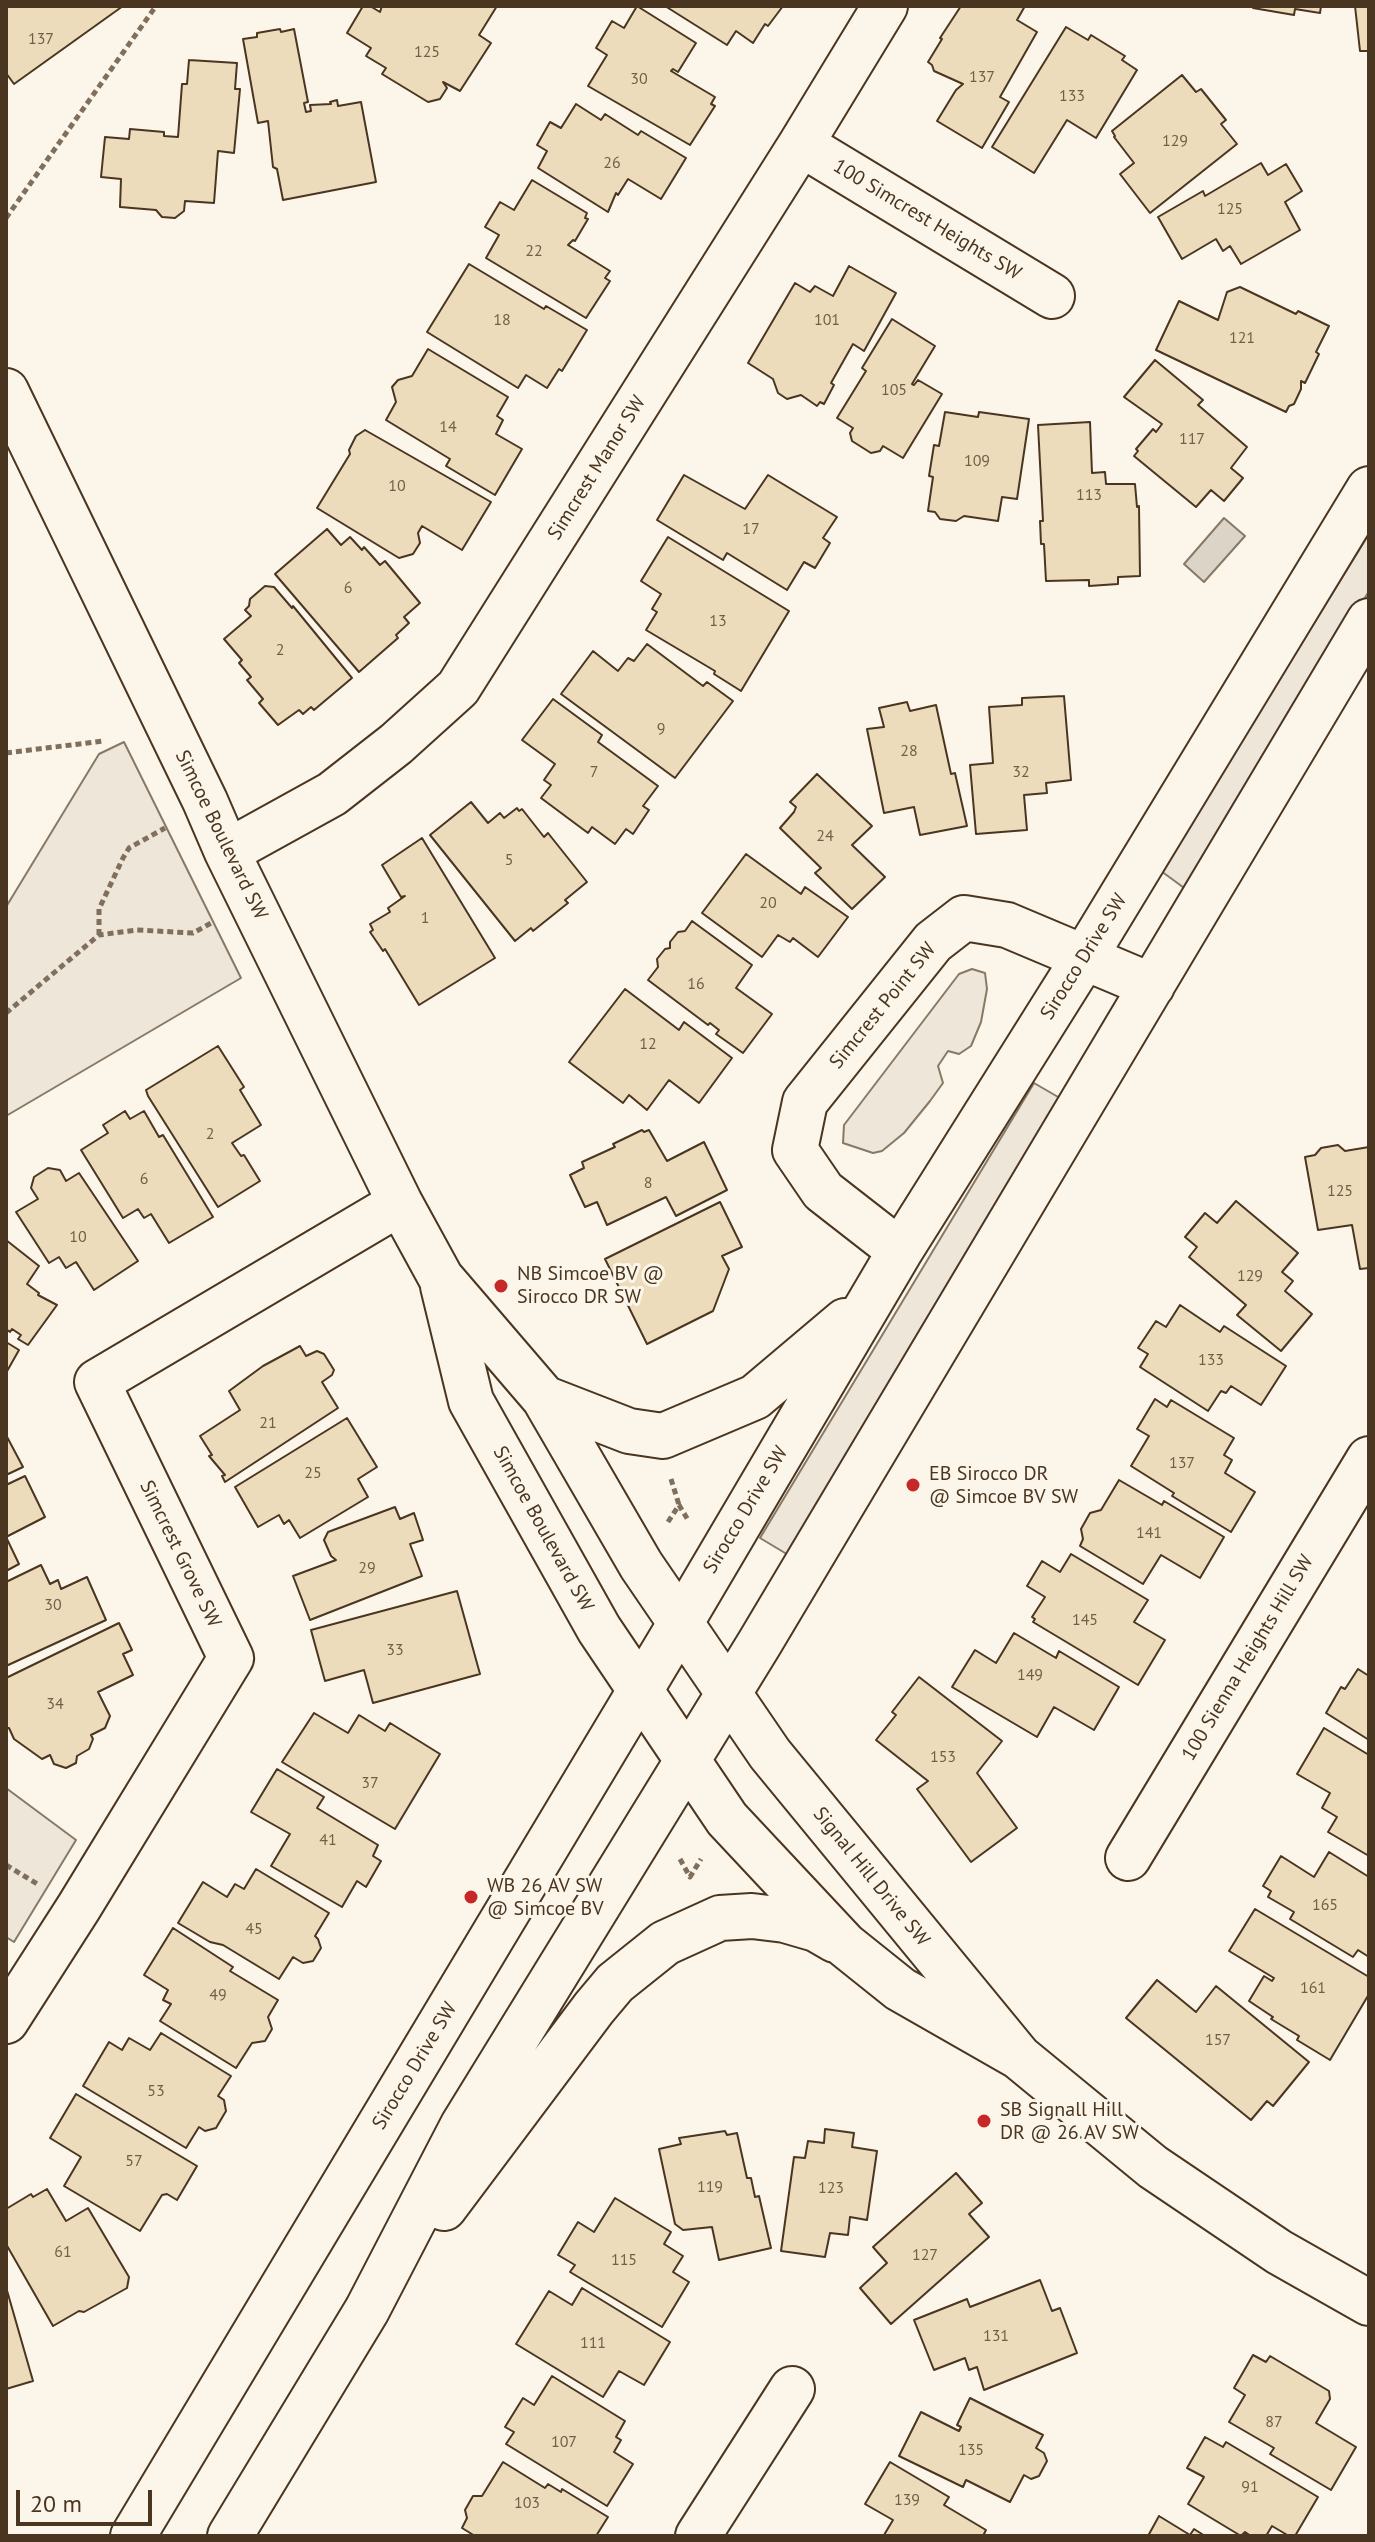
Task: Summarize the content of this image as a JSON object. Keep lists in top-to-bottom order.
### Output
{
  "streets": {
    "street": [
      "100 Simcrest Heights SW",
      "Simcrest Manor SW",
      "Simcoe Boulevard SW",
      "Sirocco Drive SW",
      "Simcrest Point SW",
      "Simcrest Grove SW",
      "100 Sienna Heights Hill SW",
      "Signal Hill Drive SW"
    ]
  },
  "crossings": [
    ["100 Simcrest Heights SW", "Simcrest Manor SW"],
    ["Simcrest Manor SW", "Simcoe Boulevard SW"],
    ["Simcoe Boulevard SW", "Sirocco Drive SW"],
    ["Simcoe Boulevard SW", "Simcrest Grove SW"],
    ["Simcoe Boulevard SW", "Signal Hill Drive SW"],
    ["Sirocco Drive SW", "Simcrest Point SW"]
  ],
  "places": [
    "NB Simcoe BV @ Sirocco DR SW",
    "EB Sirocco DR @ Simcoe BV SW",
    "WB 26 AV SW @ Simcoe BV",
    "SB Signall Hill DR @ 26 AV SW"
  ],
  "house_numbers": [
    "137",
    "125",
    "137",
    "30",
    "133",
    "129",
    "26",
    "125",
    "22",
    "18",
    "101",
    "121",
    "105",
    "14",
    "117",
    "109",
    "10",
    "113",
    "17",
    "6",
    "13",
    "2",
    "9",
    "28",
    "7",
    "32",
    "24",
    "5",
    "20",
    "1",
    "16",
    "12",
    "2",
    "6",
    "8",
    "125",
    "10",
    "129",
    "133",
    "21",
    "137",
    "25",
    "141",
    "29",
    "30",
    "145",
    "33",
    "149",
    "34",
    "153",
    "37",
    "41",
    "165",
    "45",
    "161",
    "49",
    "157",
    "53",
    "57",
    "119",
    "123",
    "61",
    "127",
    "115",
    "131",
    "111",
    "87",
    "107",
    "135",
    "91",
    "139",
    "103"
  ],
  "scale_bar": "20 m"
}
